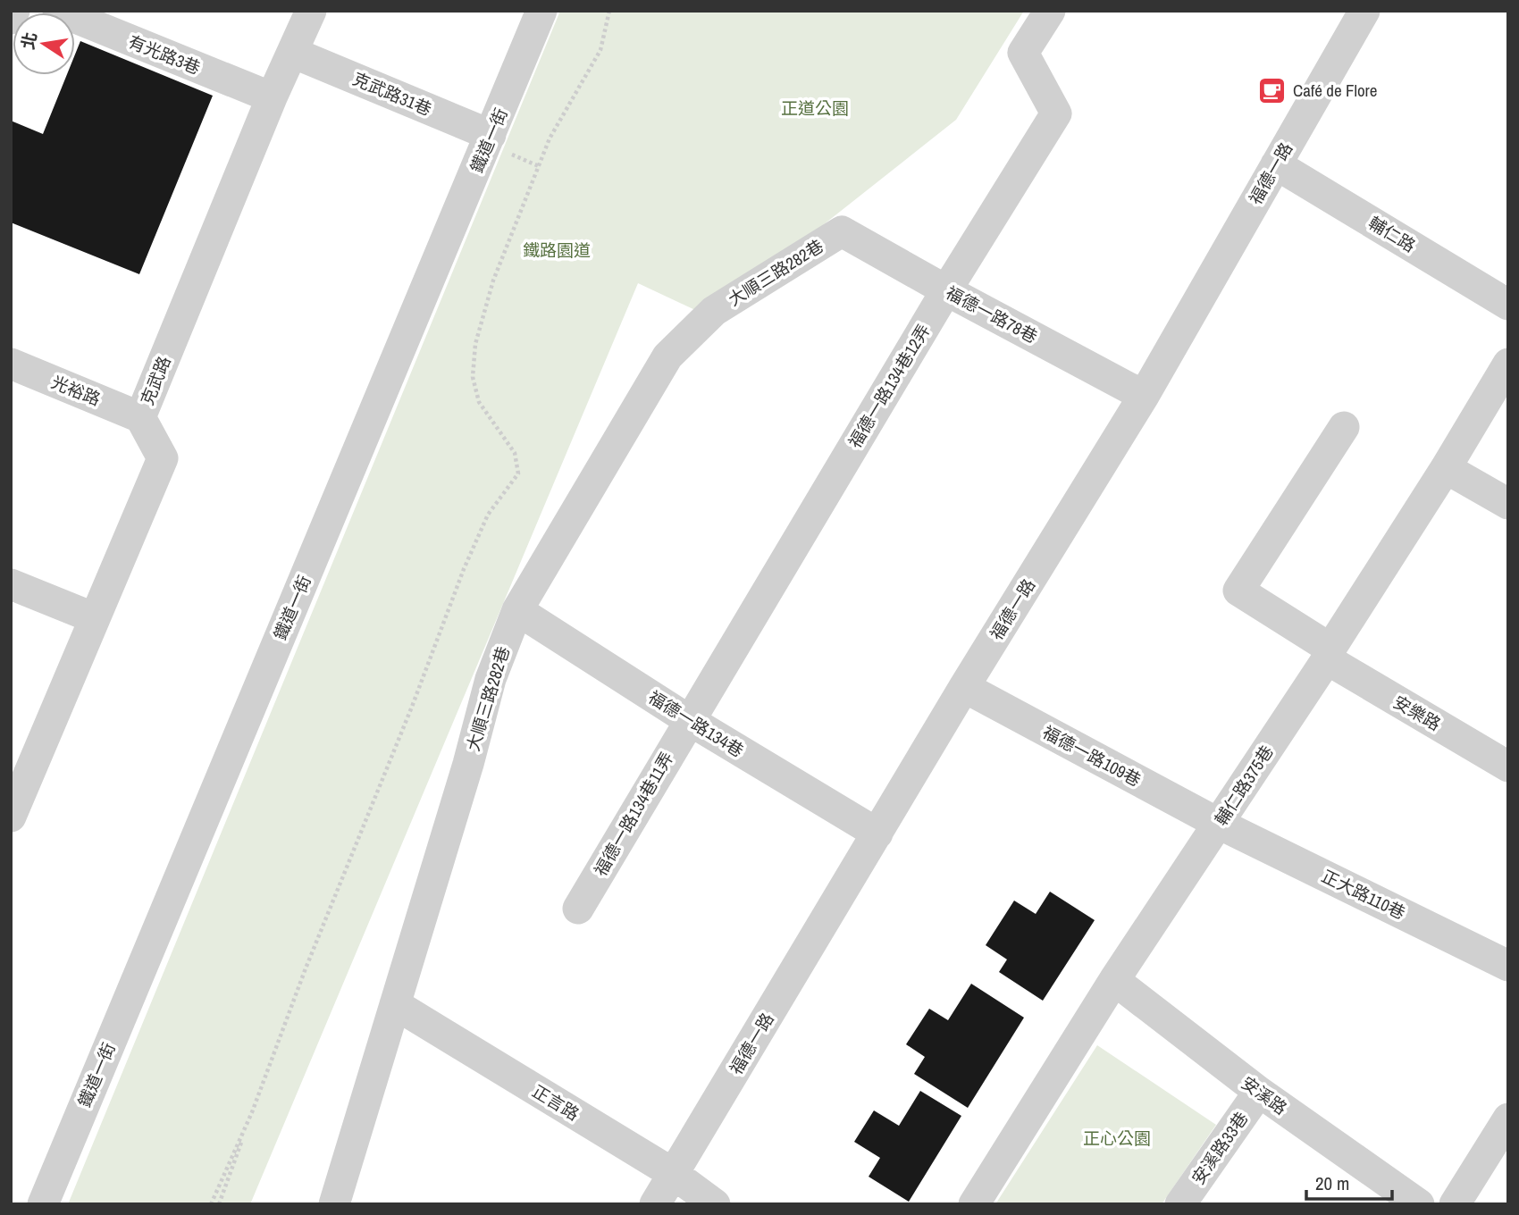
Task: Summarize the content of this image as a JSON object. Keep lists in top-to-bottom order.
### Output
{
  "streets": {
    "street": [
      "有光路3巷",
      "克武路31巷",
      "鐵道一街",
      "福德一路",
      "輔仁路",
      "大順三路282巷",
      "福德一路78巷",
      "克武路",
      "福德一路134巷12弄",
      "光裕路",
      "安樂路",
      "福德一路134巷",
      "福德一路109巷",
      "輔仁路375巷",
      "福德一路134巷11弄",
      "正大路110巷",
      "安溪路",
      "正言路",
      "安溪路33巷"
    ]
  },
  "crossings": [
    ["有光路3巷", "克武路"],
    ["克武路31巷", "鐵道一街"],
    ["克武路31巷", "克武路"],
    ["福德一路", "輔仁路"],
    ["福德一路", "福德一路78巷"],
    ["福德一路", "福德一路134巷"],
    ["福德一路", "福德一路109巷"],
    ["福德一路", "正言路"],
    ["大順三路282巷", "福德一路78巷"],
    ["大順三路282巷", "福德一路134巷"],
    ["大順三路282巷", "正言路"],
    ["福德一路78巷", "福德一路134巷12弄"],
    ["克武路", "光裕路"],
    ["福德一路134巷12弄", "福德一路134巷"],
    ["福德一路134巷12弄", "福德一路134巷11弄"],
    ["安樂路", "輔仁路375巷"],
    ["福德一路134巷", "福德一路134巷11弄"],
    ["福德一路109巷", "輔仁路375巷"],
    ["福德一路109巷", "正大路110巷"],
    ["輔仁路375巷", "正大路110巷"],
    ["輔仁路375巷", "安溪路"],
    ["安溪路", "安溪路33巷"]
  ],
  "parks": ["正道公園", "鐵路園道", "正心公園"],
  "places": {
    "cafe": ["Café de Flore"]
  },
  "scale_bar": "20 m",
  "north": "left"
}
